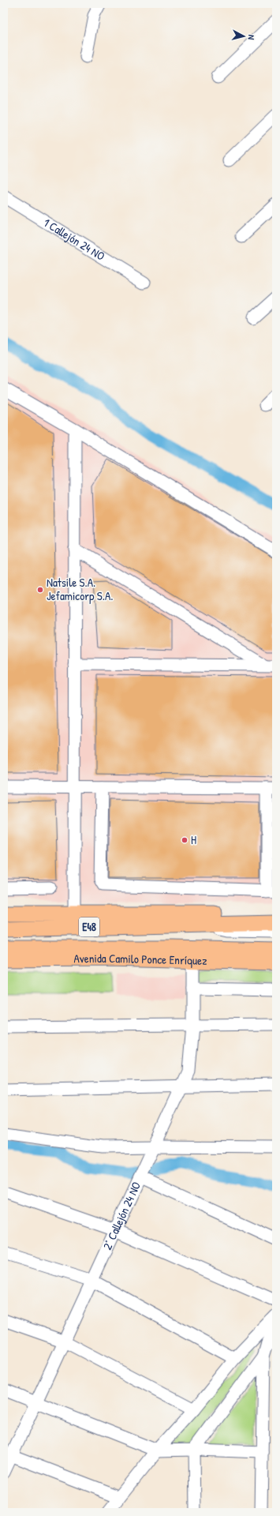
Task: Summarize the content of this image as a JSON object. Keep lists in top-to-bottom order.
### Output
{
  "streets": {
    "main road": ["E48", "Avenida Camilo Ponce Enríquez"],
    "street": ["1 Callejón 24 NO", "2° Callejón 24 NO"]
  },
  "crossings": [
    ["Avenida Camilo Ponce Enríquez", "2° Callejón 24 NO"]
  ],
  "places": ["Natsile S.A. Jefamicorp S.A.", "H"],
  "north": "right"
}
